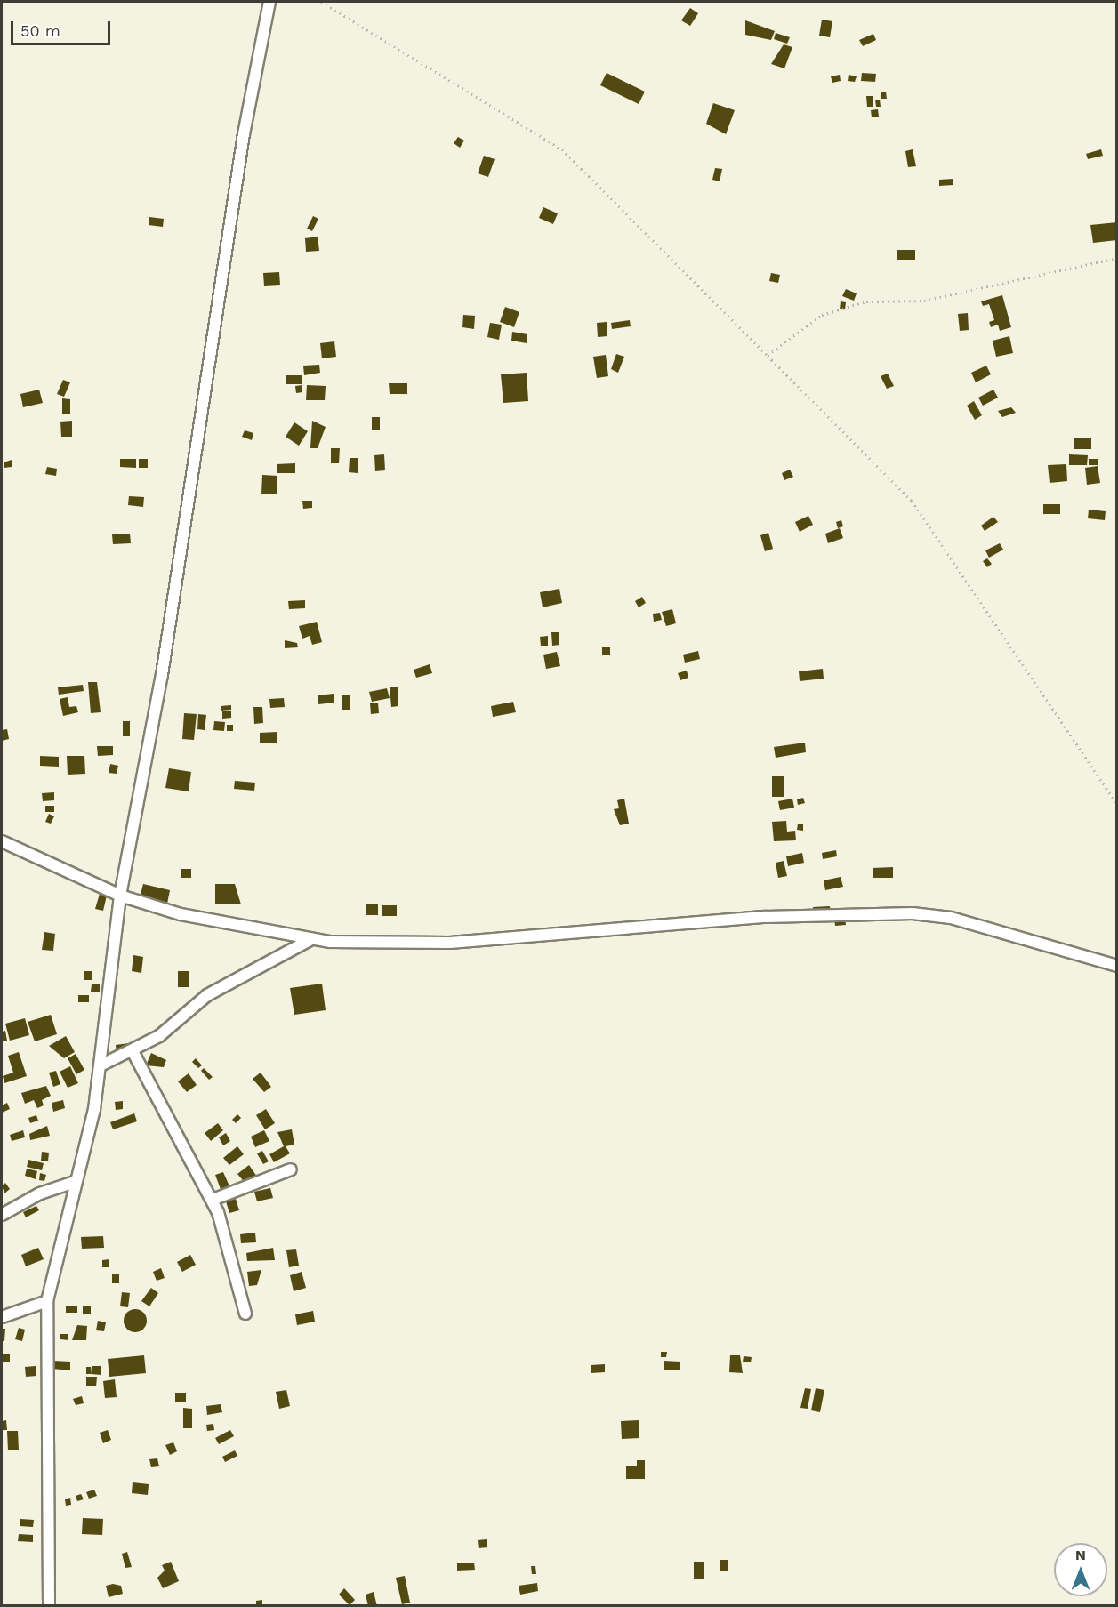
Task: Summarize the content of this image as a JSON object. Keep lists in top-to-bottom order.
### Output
{
  "scale_bar": "50 m",
  "north": "top"
}
